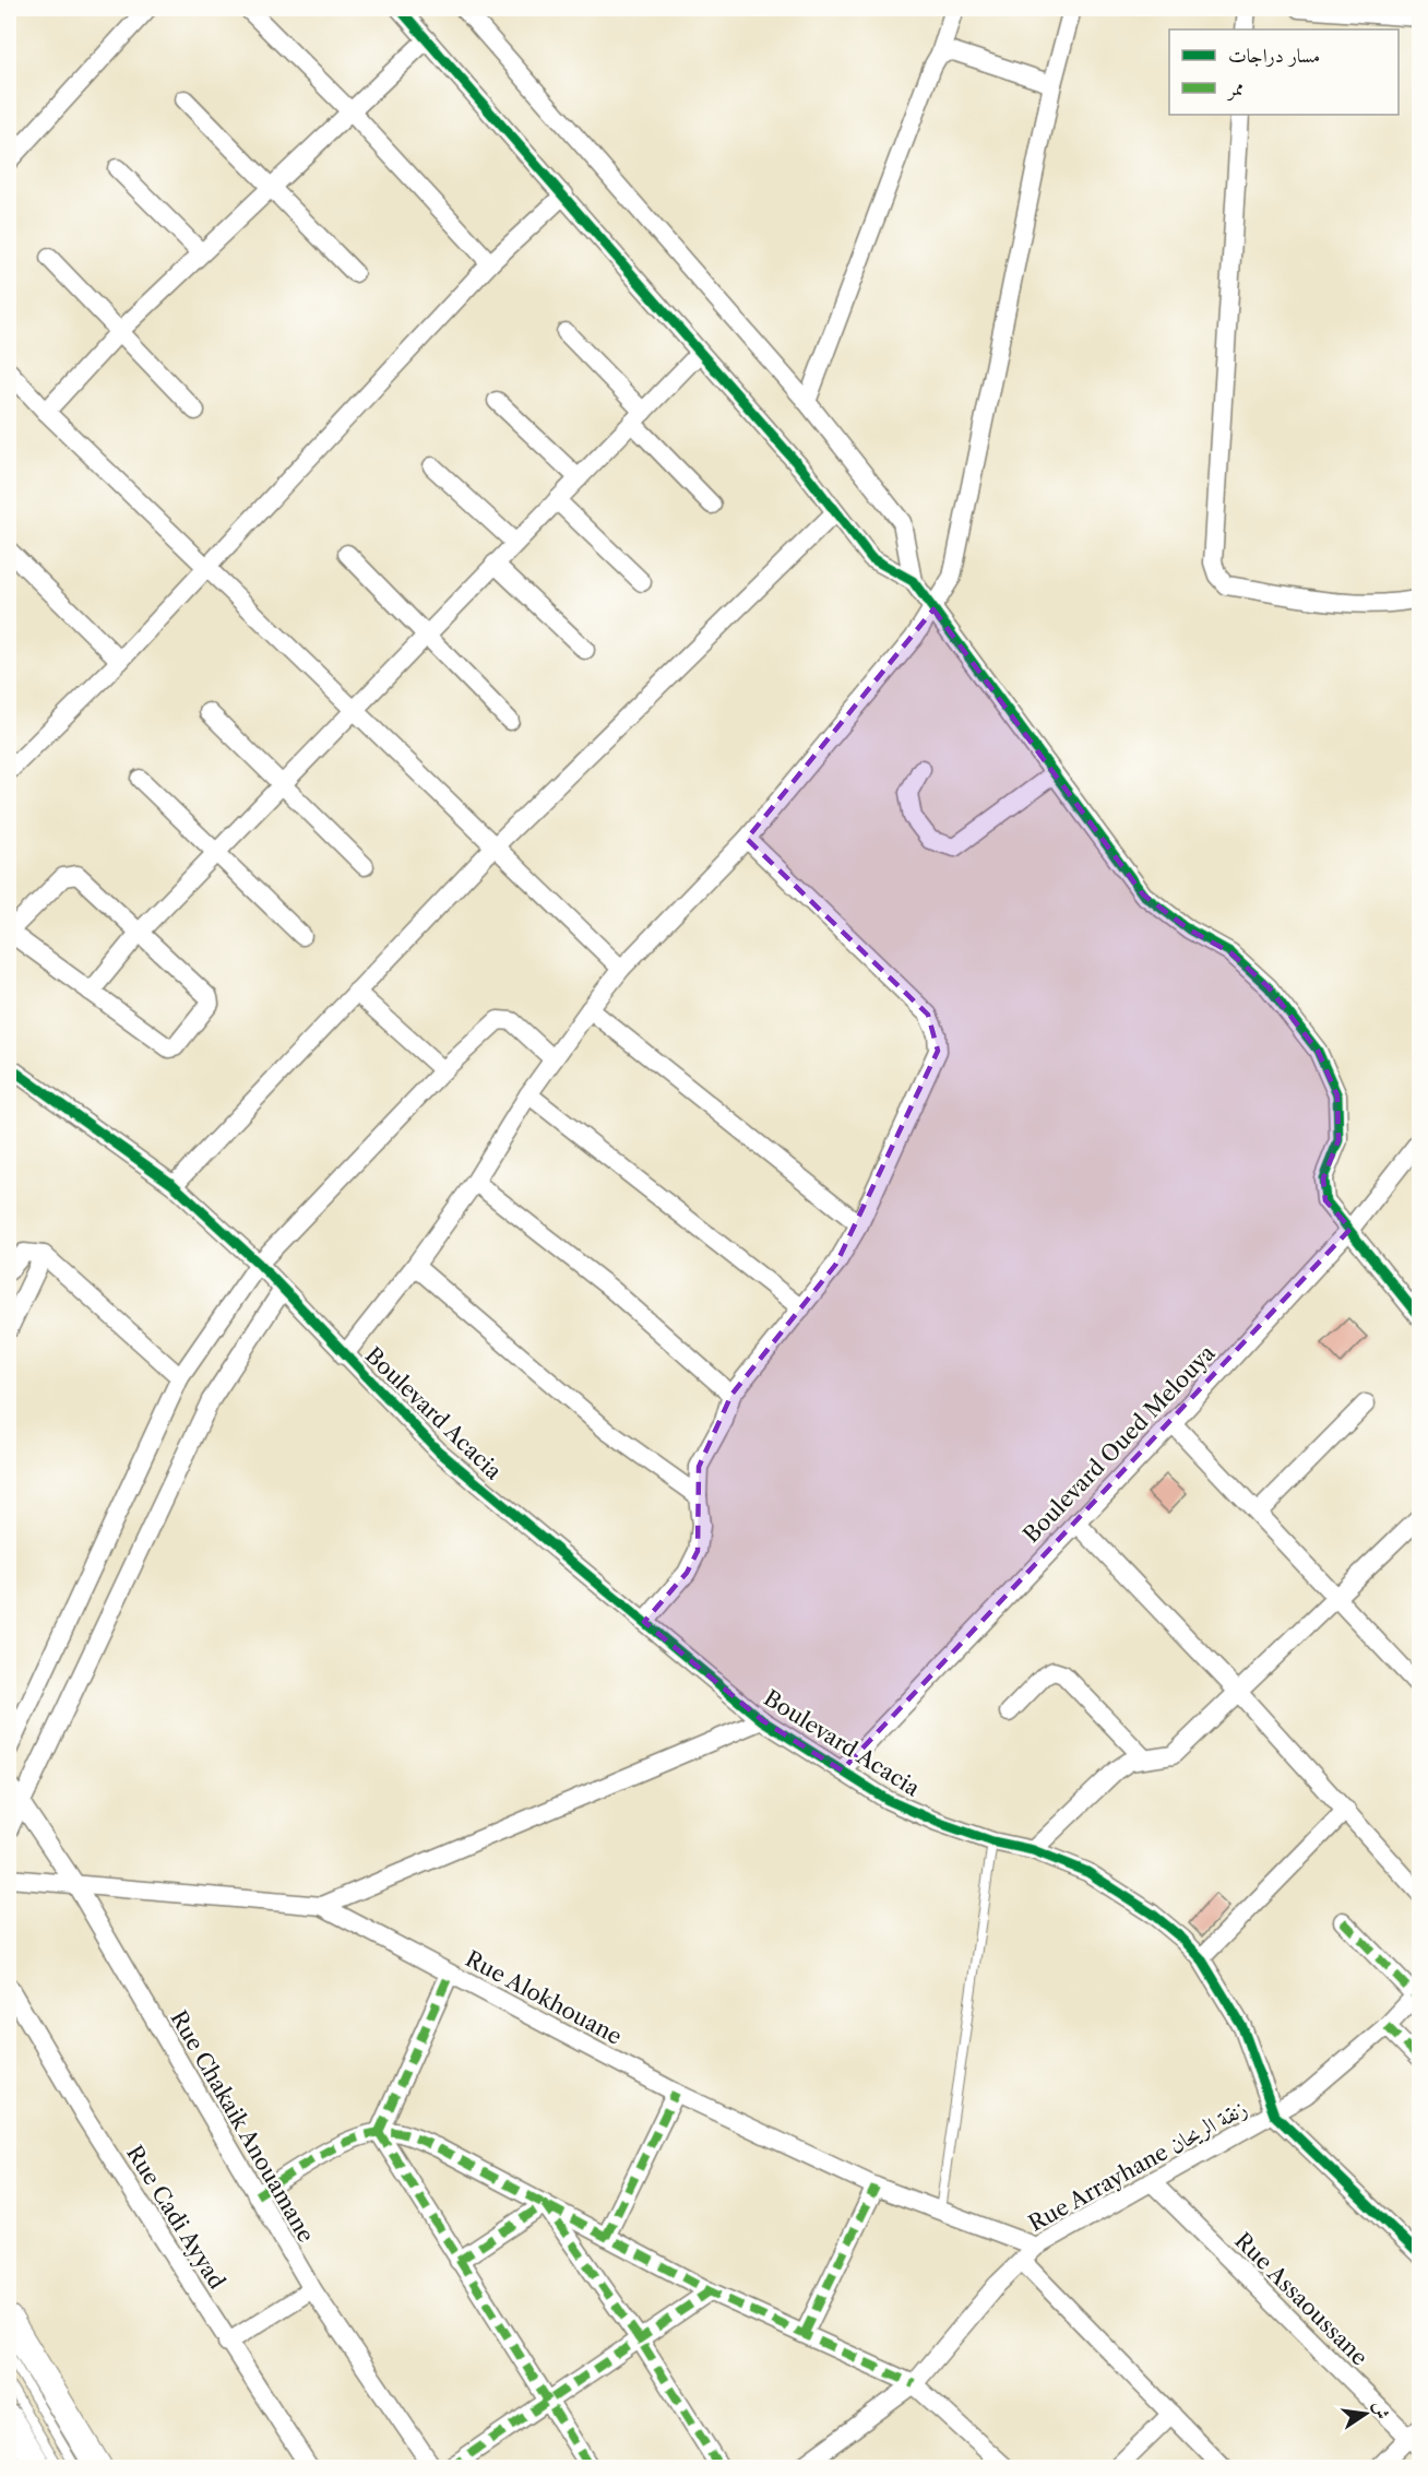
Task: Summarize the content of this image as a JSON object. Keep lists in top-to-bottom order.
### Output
{
  "streets": {
    "street": [
      "Boulevard Acacia",
      "Boulevard Oued Melouya",
      "Rue Alokhouane",
      "Rue Chakaik Anouamane",
      "Rue Arrayhane زنقة الريحان",
      "Rue Cadi Ayyad",
      "Rue Assaoussane"
    ]
  },
  "crossings": [
    ["Boulevard Acacia", "Boulevard Oued Melouya"],
    ["Boulevard Acacia", "Rue Arrayhane زنقة الريحان"],
    ["Rue Alokhouane", "Rue Chakaik Anouamane"],
    ["Rue Alokhouane", "Rue Arrayhane زنقة الريحان"],
    ["Rue Arrayhane زنقة الريحان", "Rue Assaoussane"]
  ],
  "legend": ["مسار دراجات", "ممر"],
  "north": "right"
}
